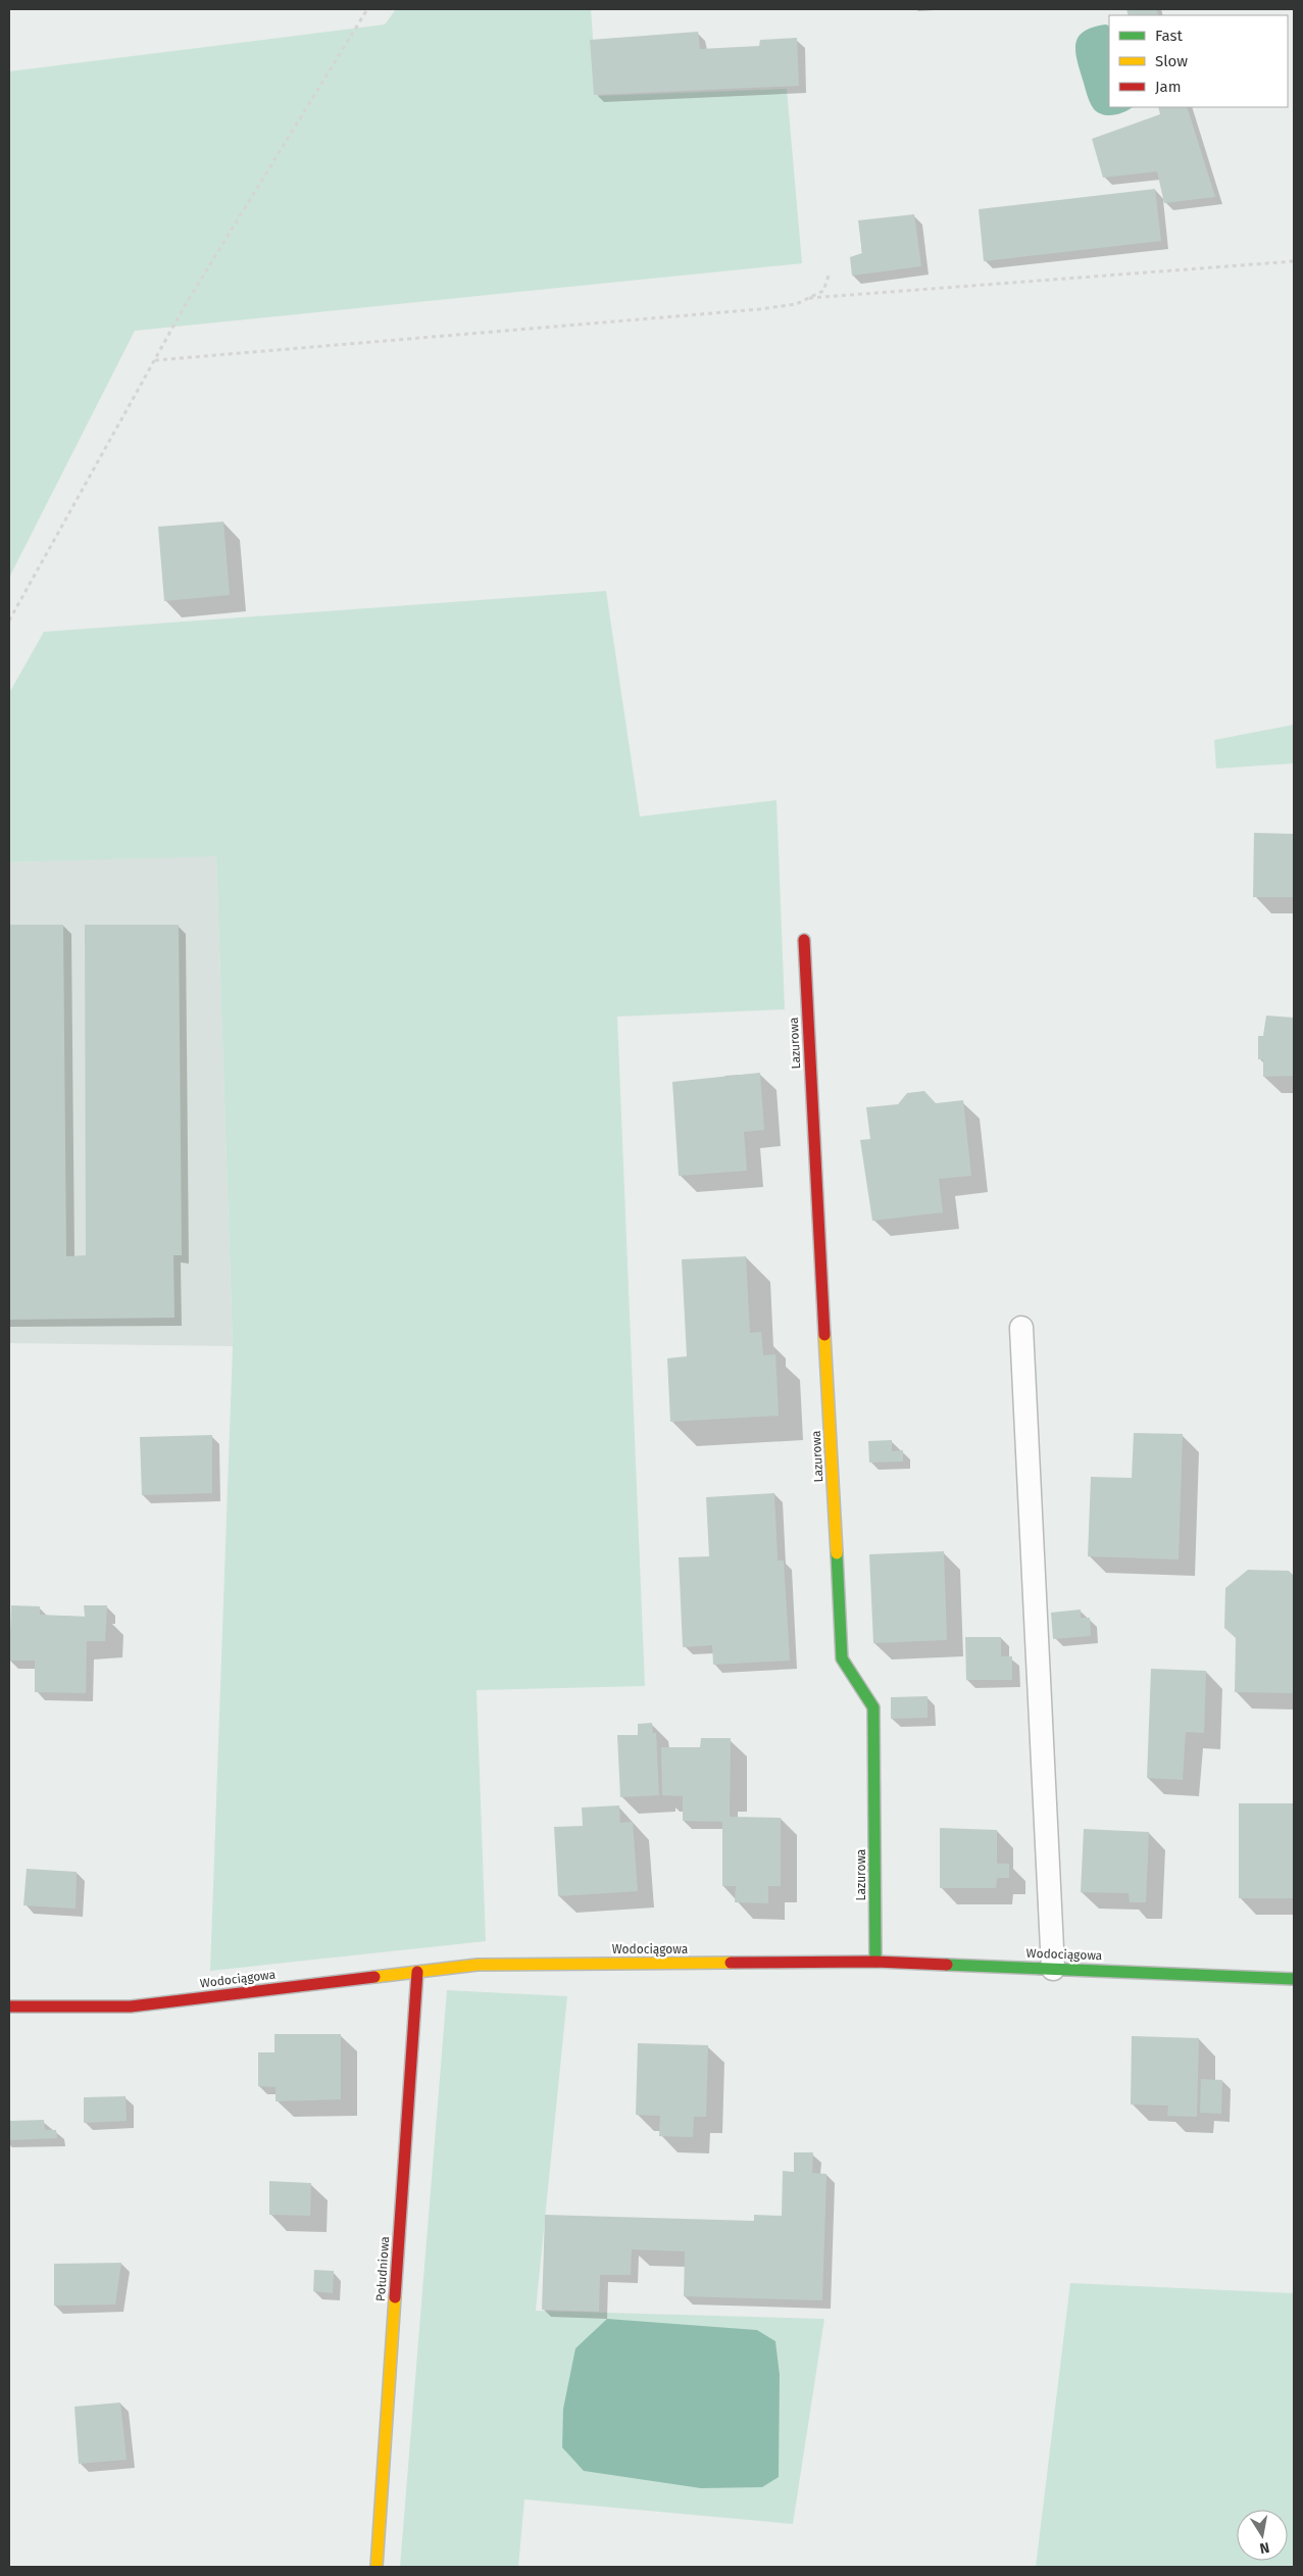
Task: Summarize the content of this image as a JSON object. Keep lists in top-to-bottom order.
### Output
{
  "streets": {
    "street": ["Lazurowa", "Wodociągowa", "Południowa"]
  },
  "crossings": [
    ["Lazurowa", "Wodociągowa"],
    ["Wodociągowa", "Południowa"]
  ],
  "legend": ["Fast", "Slow", "Jam"],
  "north": "bottom"
}
